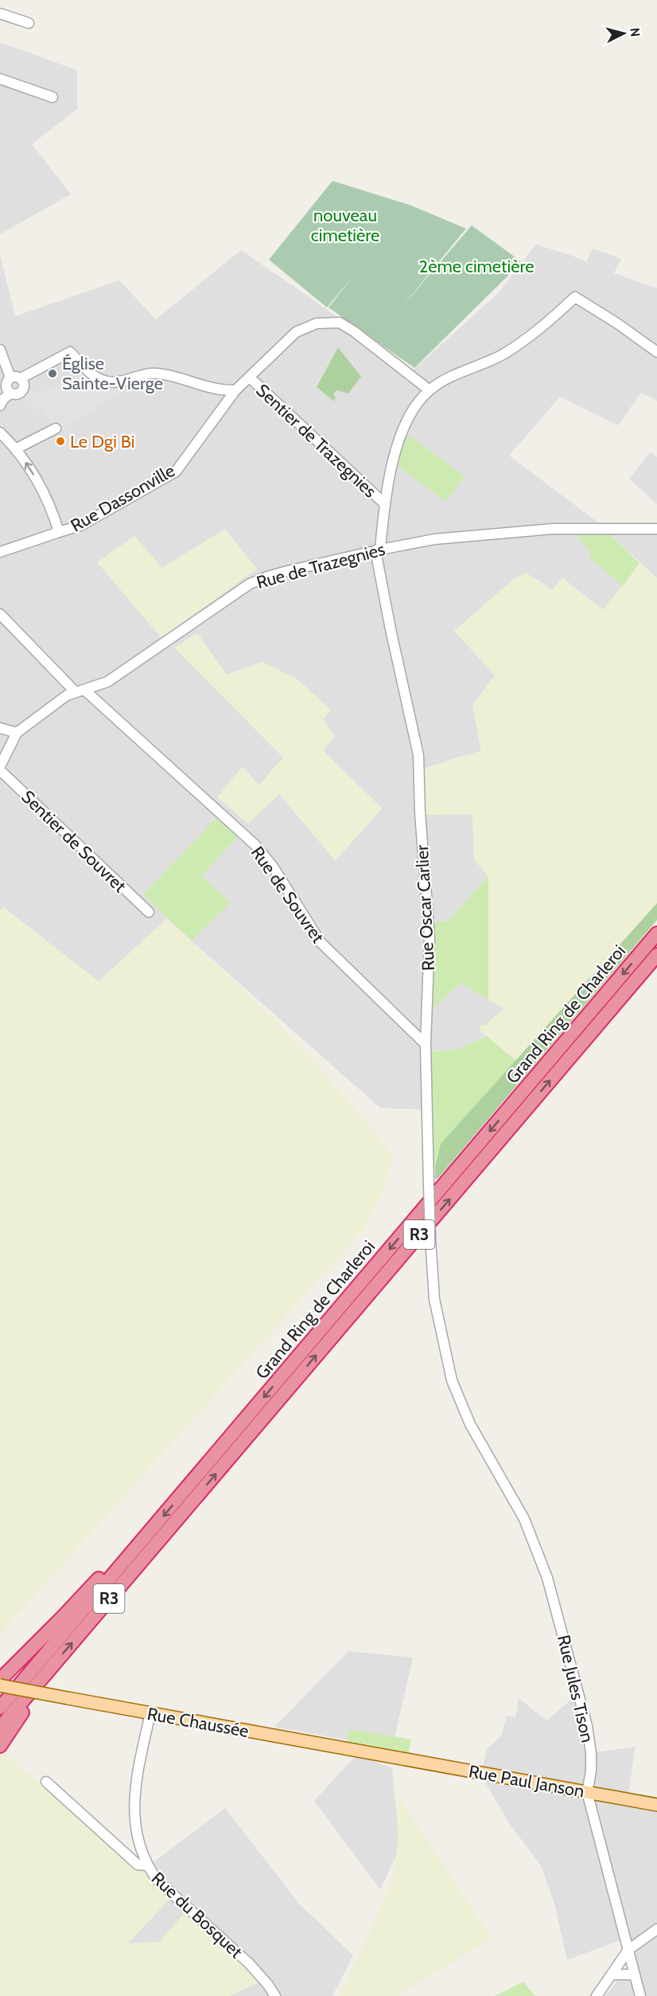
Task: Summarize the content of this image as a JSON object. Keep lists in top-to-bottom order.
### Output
{
  "streets": {
    "highway": ["Grand Ring de Charleroi", "R3"],
    "main road": ["Rue Chaussée", "Rue Paul Janson"],
    "street": [
      "Sentier de Trazegnies",
      "Rue Dassonville",
      "Rue de Trazegnies",
      "Sentier de Souvret",
      "Rue de Souvret",
      "Rue Oscar Carlier",
      "Rue Jules Tison",
      "Rue du Bosquet"
    ]
  },
  "crossings": [
    ["Sentier de Trazegnies", "Rue Dassonville"],
    ["Sentier de Trazegnies", "Rue Oscar Carlier"],
    ["Rue Dassonville", "Rue Oscar Carlier"],
    ["Rue de Trazegnies", "Rue de Souvret"],
    ["Rue de Trazegnies", "Rue Oscar Carlier"],
    ["Rue de Souvret", "Rue Oscar Carlier"],
    ["Rue Oscar Carlier", "Rue Jules Tison"],
    ["Rue Jules Tison", "Rue Paul Janson"],
    ["Rue Chaussée", "Rue Paul Janson"],
    ["Rue Chaussée", "Rue du Bosquet"]
  ],
  "parks": ["nouveau cimetière", "2ème cimetière"],
  "places": ["Église Sainte-Vierge", "Le Dgi Bi"],
  "north": "right"
}
